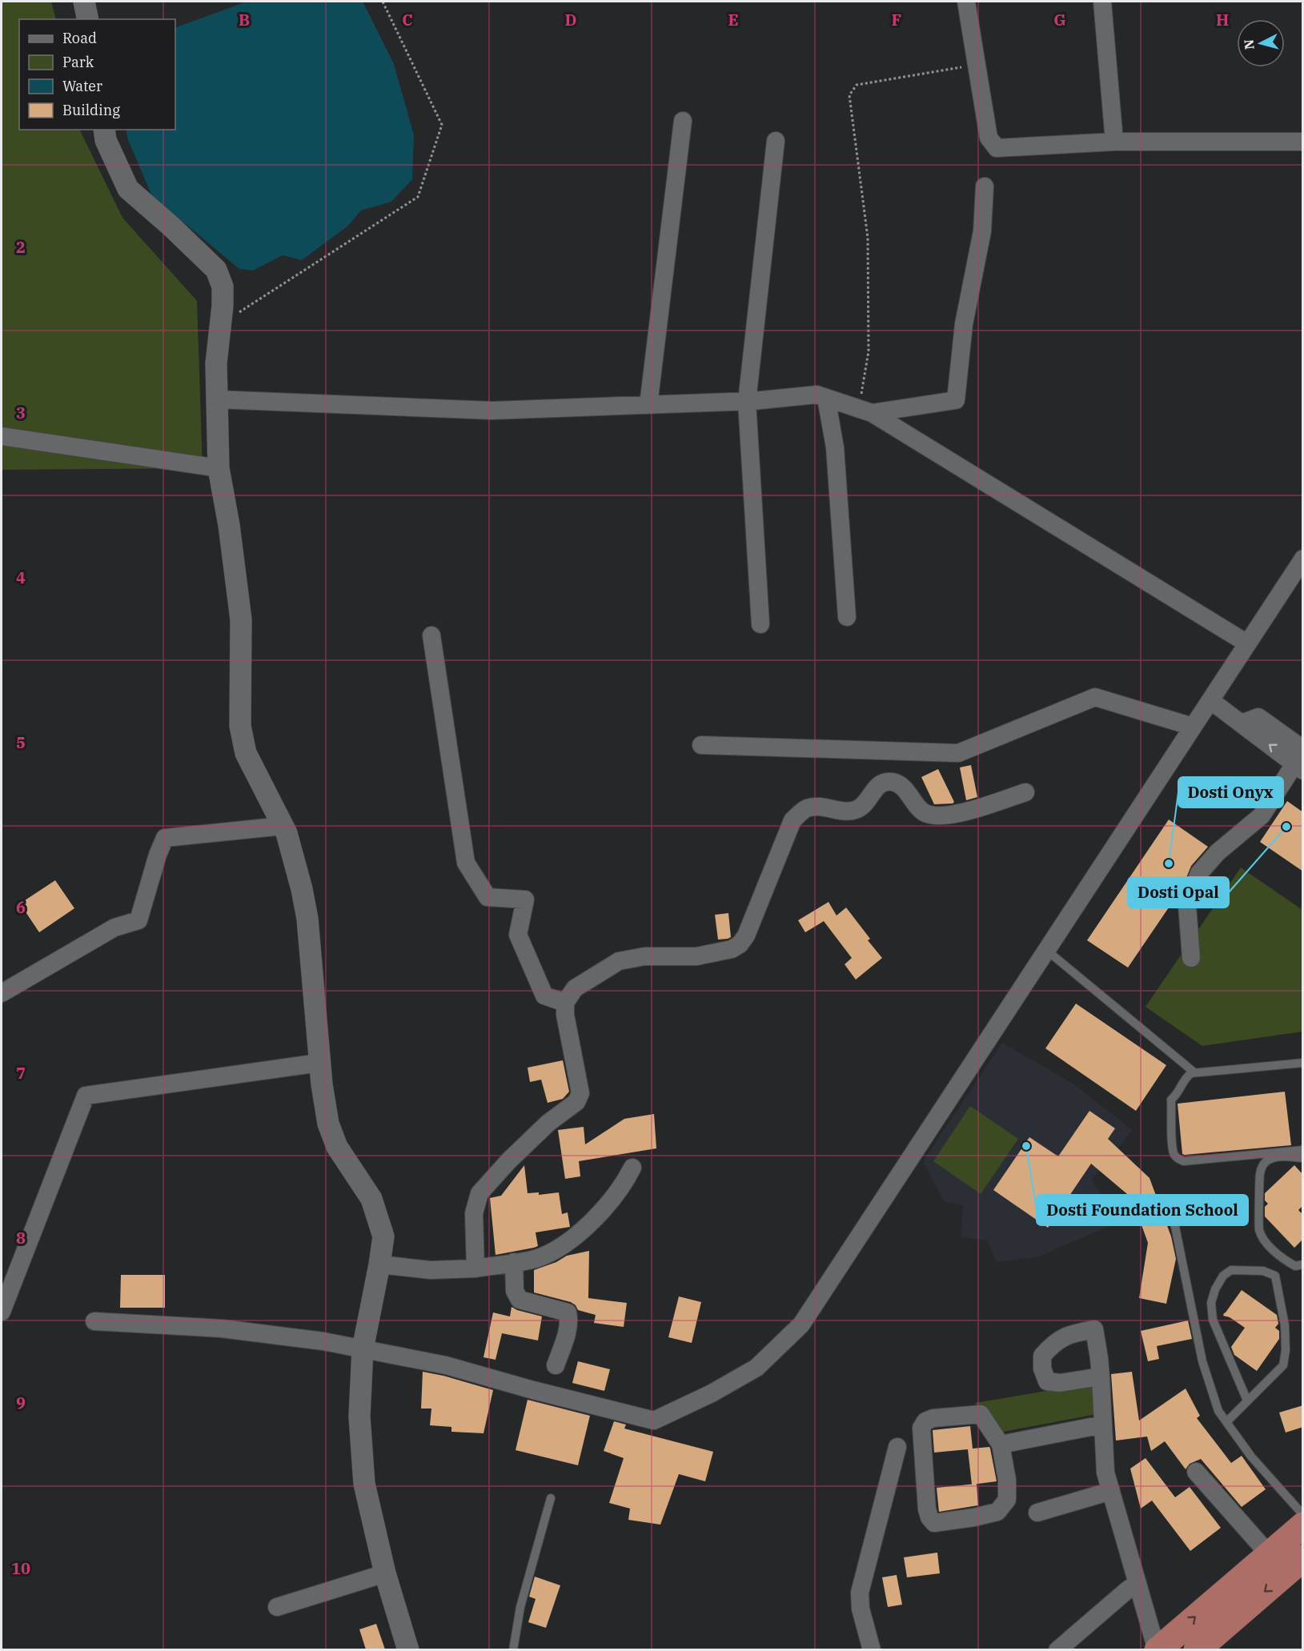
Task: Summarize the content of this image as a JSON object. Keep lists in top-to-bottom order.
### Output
{
  "places": ["Dosti Opal", "Dosti Onyx", "Dosti Foundation School"],
  "legend": [
    "Road",
    "Park",
    "Water",
    "Building"
  ],
  "north": "left",
  "grid": {
    "columns": [
      "B",
      "C",
      "D",
      "E",
      "F",
      "G",
      "H"
    ],
    "rows": [
      "2",
      "3",
      "4",
      "5",
      "6",
      "7",
      "8",
      "9",
      "10"
    ]
  }
}
